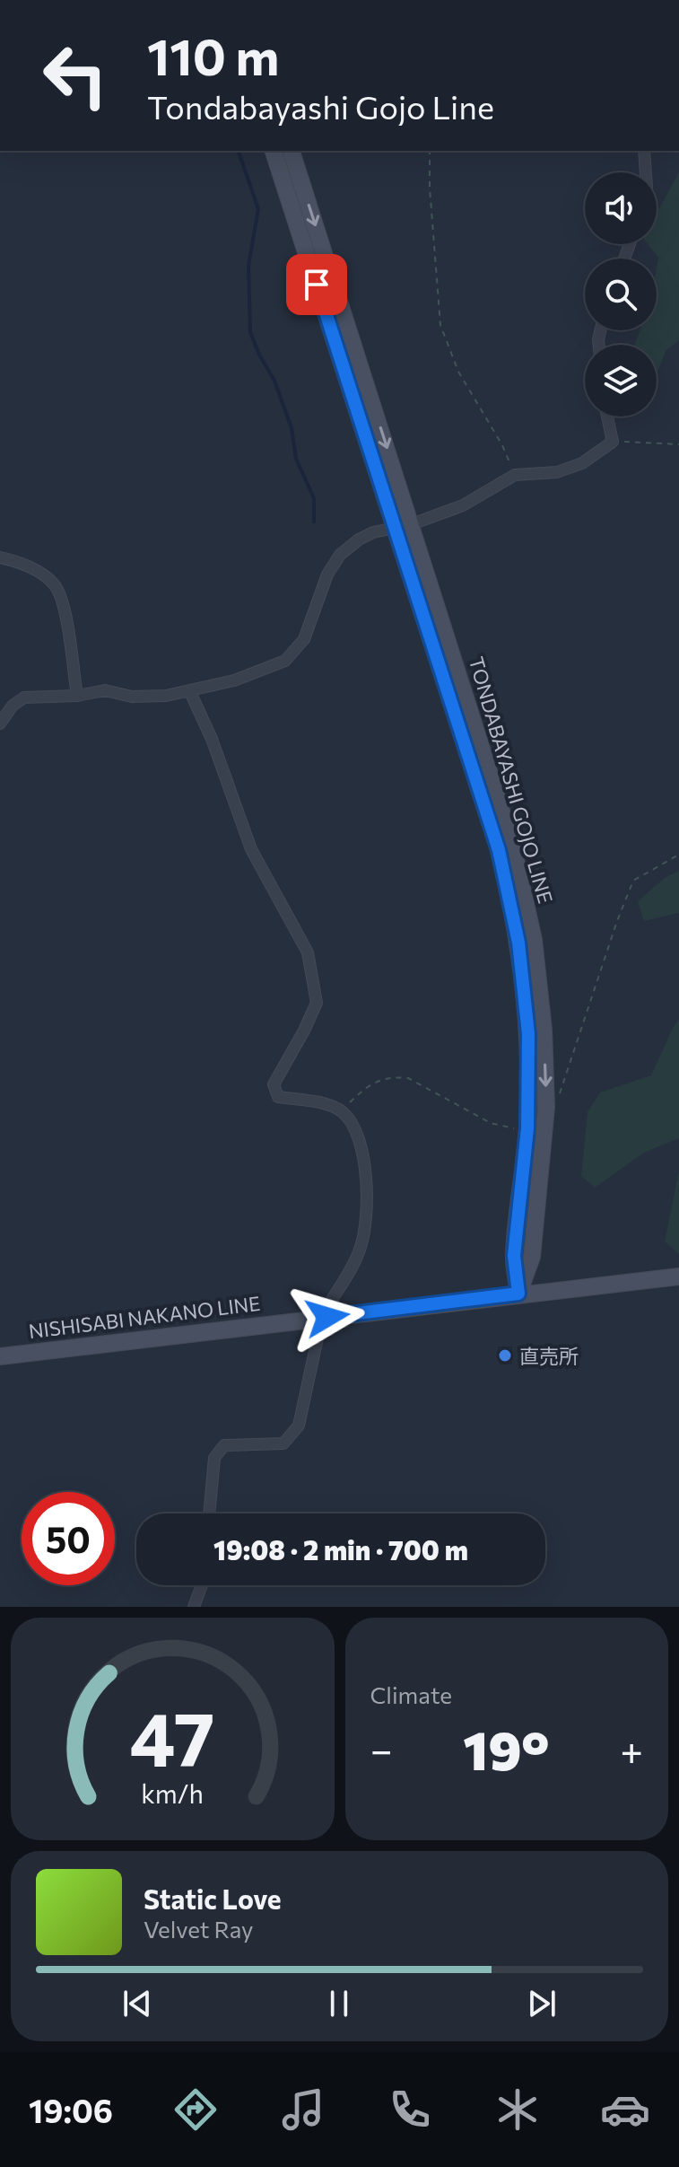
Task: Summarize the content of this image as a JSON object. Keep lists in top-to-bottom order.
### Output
{
  "streets": {
    "main road": ["TONDABAYASHI GOJO LINE", "NISHISABI NAKANO LINE"]
  },
  "crossings": [
    ["TONDABAYASHI GOJO LINE", "NISHISABI NAKANO LINE"]
  ],
  "places": ["直売所"],
  "page": {
    "turn": ["110 m", "Tondabayashi Gojo Line"],
    "limit": "50",
    "trip": "19:08 · 2 min · 700 m",
    "tile": "Climate",
    "heat": ["−", "19°", "+"],
    "song": ["Static Love", "Velvet Ray"],
    "tabs": "19:06",
    "gauge": ["47", "km/h"]
  }
}
